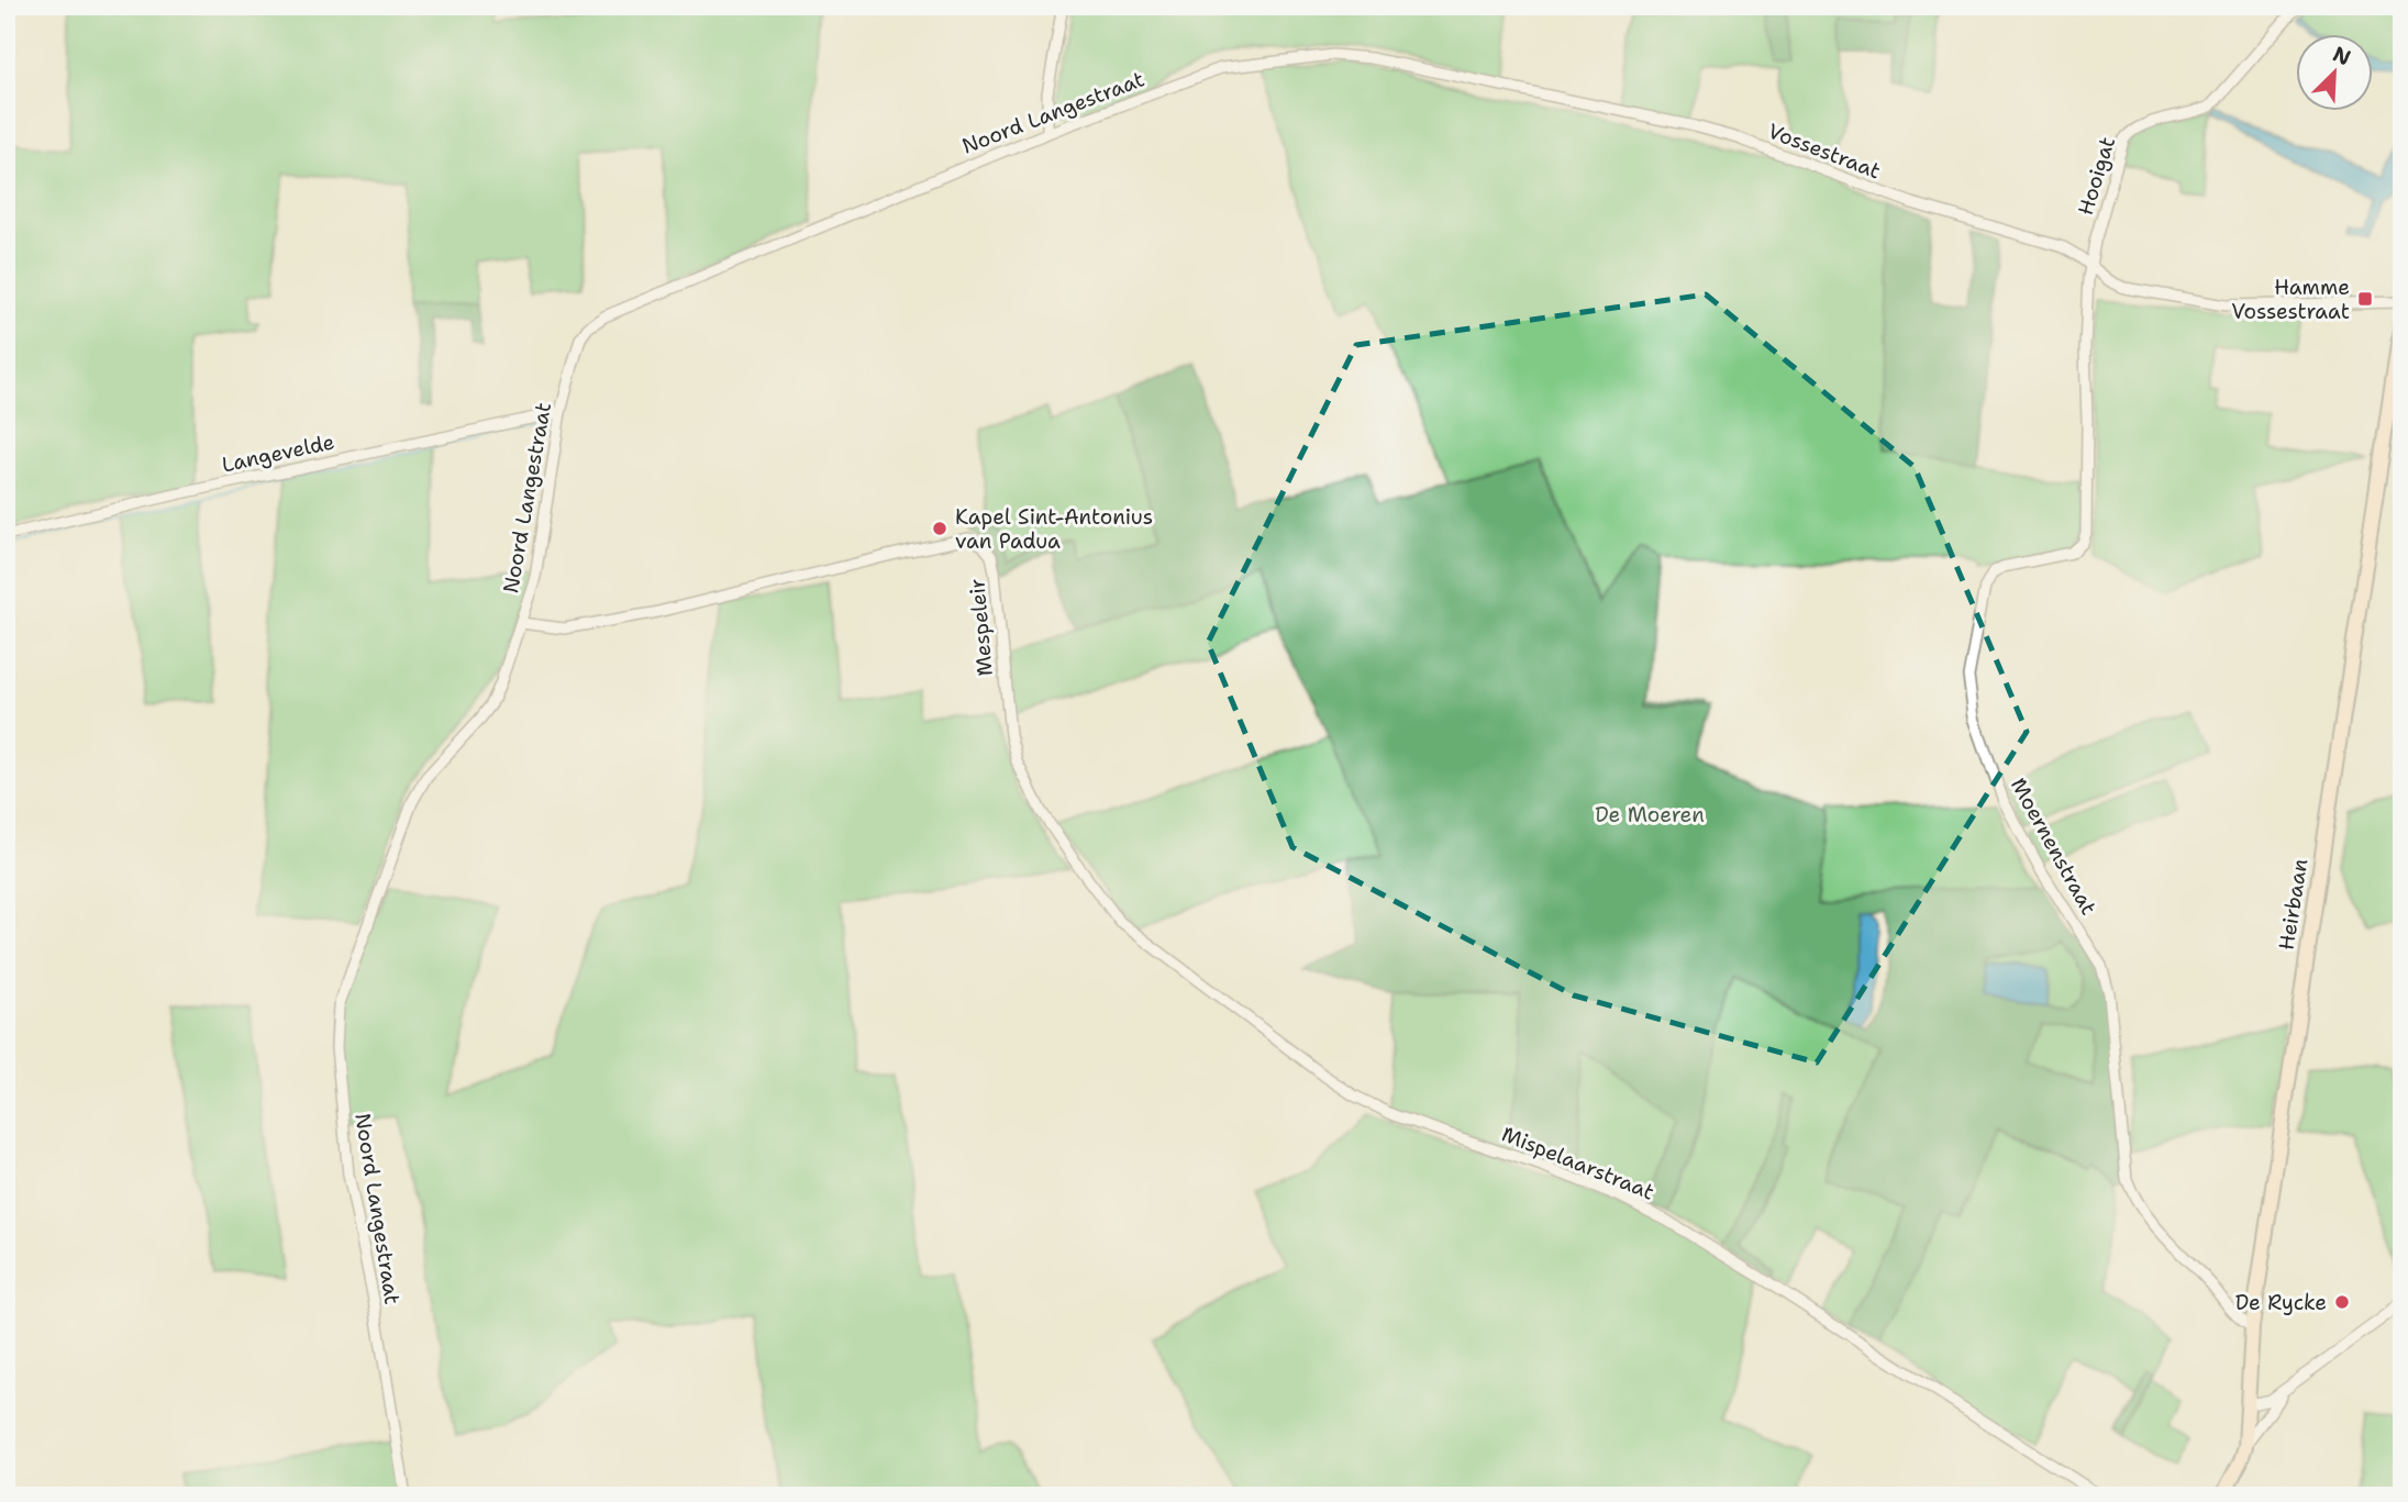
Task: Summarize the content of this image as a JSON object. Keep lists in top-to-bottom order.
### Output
{
  "streets": {
    "main road": ["Heirbaan"],
    "street": [
      "Noord Langestraat",
      "Vossestraat",
      "Hooigat",
      "Langevelde",
      "Mespeleir",
      "Moernenstraat",
      "Mispelaarstraat"
    ]
  },
  "crossings": [
    ["Noord Langestraat", "Vossestraat"],
    ["Noord Langestraat", "Langevelde"],
    ["Noord Langestraat", "Mespeleir"],
    ["Vossestraat", "Hooigat"],
    ["Vossestraat", "Moernenstraat"],
    ["Hooigat", "Moernenstraat"],
    ["Mespeleir", "Mispelaarstraat"],
    ["Moernenstraat", "Heirbaan"]
  ],
  "parks": ["De Moeren"],
  "places": {
    "transit": ["Hamme Vossestraat"],
    "other": ["Kapel Sint-Antonius van Padua", "De Rycke"]
  },
  "north": "top right"
}
